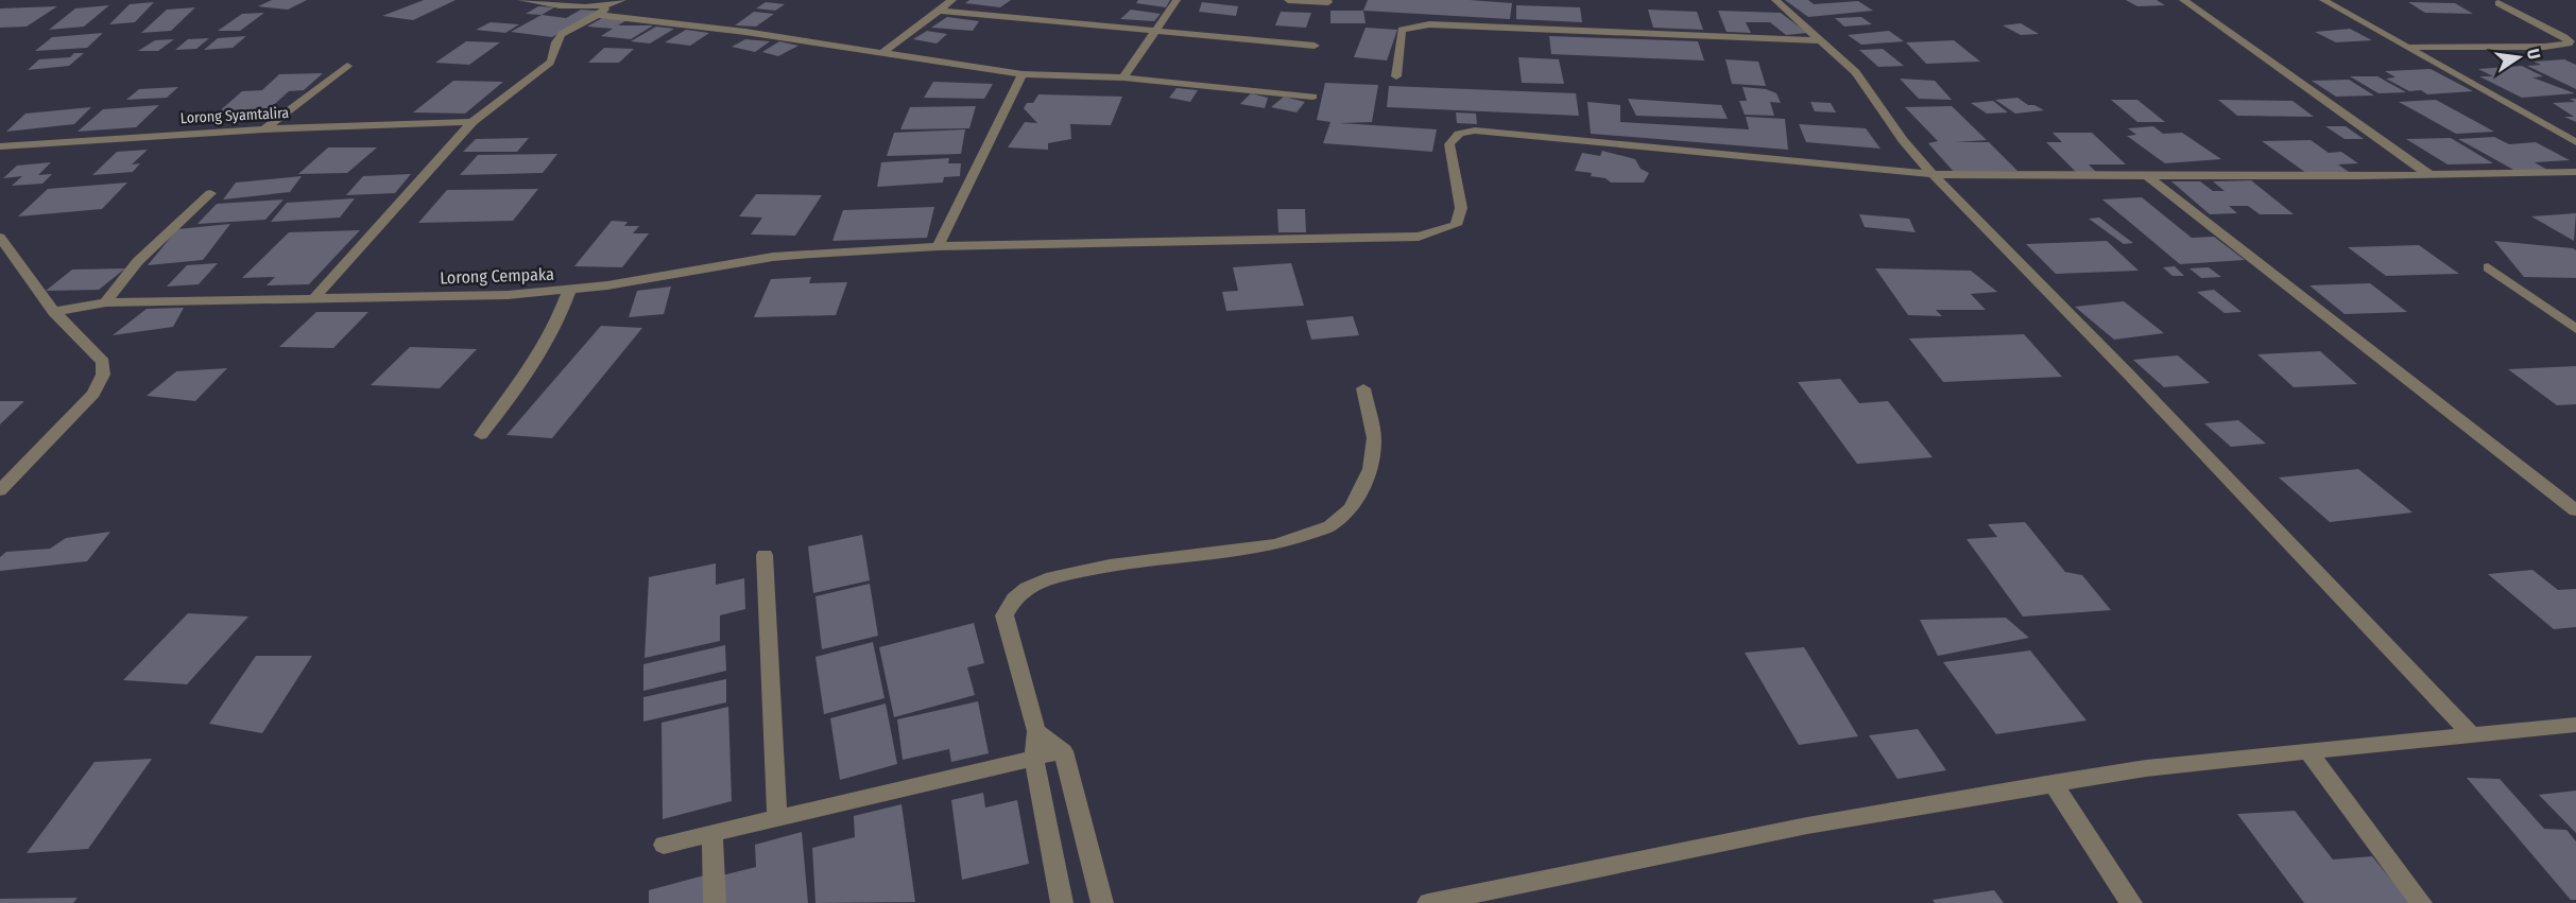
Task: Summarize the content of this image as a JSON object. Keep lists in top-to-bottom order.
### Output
{
  "streets": {
    "street": ["Lorong Syamtalira", "Lorong Cempaka"]
  },
  "north": "right"
}
